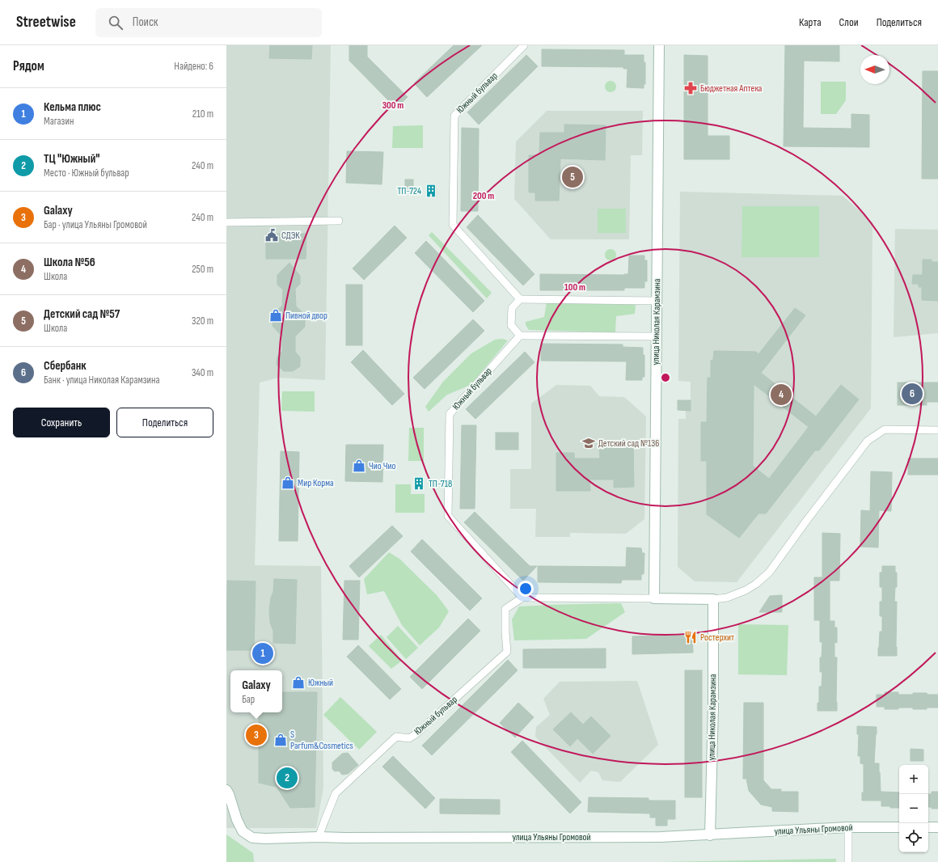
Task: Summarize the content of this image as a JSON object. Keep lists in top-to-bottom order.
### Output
{
  "streets": {
    "street": ["Южный бульвар", "улица Николая Карамзина", "улица Ульяны Громовой"]
  },
  "crossings": [
    ["Южный бульвар", "улица Ульяны Громовой"],
    ["улица Николая Карамзина", "улица Ульяны Громовой"]
  ],
  "places": {
    "pharmacy": ["Бюджетная Аптека"],
    "building": ["ТП-724", "ТП-718"],
    "public building": ["СДЭК"],
    "shop": [
      "Пивной двор",
      "Чио Чио",
      "Мир Корма",
      "Южный",
      "S Parfum&Cosmetics"
    ],
    "school or university": ["Детский сад №136"],
    "restaurant": ["Ростерхит"]
  },
  "north": "left",
  "page": {
    "header": "Streetwise",
    "search": "Поиск",
    "nav": ["Карта", "Слои", "Поделиться"],
    "heading": ["Рядом", "Найдено: 6"],
    "list": [
      {
        "mark": "1",
        "name": "Кельма плюс",
        "note": "Магазин",
        "value": "210 m"
      },
      {
        "mark": "2",
        "name": "ТЦ \"Южный\"",
        "note": "Место · Южный бульвар",
        "value": "240 m"
      },
      {
        "mark": "3",
        "name": "Galaxy",
        "note": "Бар · улица Ульяны Громовой",
        "value": "240 m"
      },
      {
        "mark": "4",
        "name": "Школа №56",
        "note": "Школа",
        "value": "250 m"
      },
      {
        "mark": "5",
        "name": "Детский сад №57",
        "note": "Школа",
        "value": "320 m"
      },
      {
        "mark": "6",
        "name": "Сбербанк",
        "note": "Банк · улица Николая Карамзина",
        "value": "340 m"
      }
    ],
    "pins": [
      "5",
      "6",
      "4",
      "1",
      "3",
      "2"
    ],
    "buttons": ["Сохранить", "Поделиться"],
    "popup": ["Galaxy", "Бар"],
    "map_buttons": ["+", "−"]
  },
  "rings": ["300 m", "200 m", "100 m"]
}
